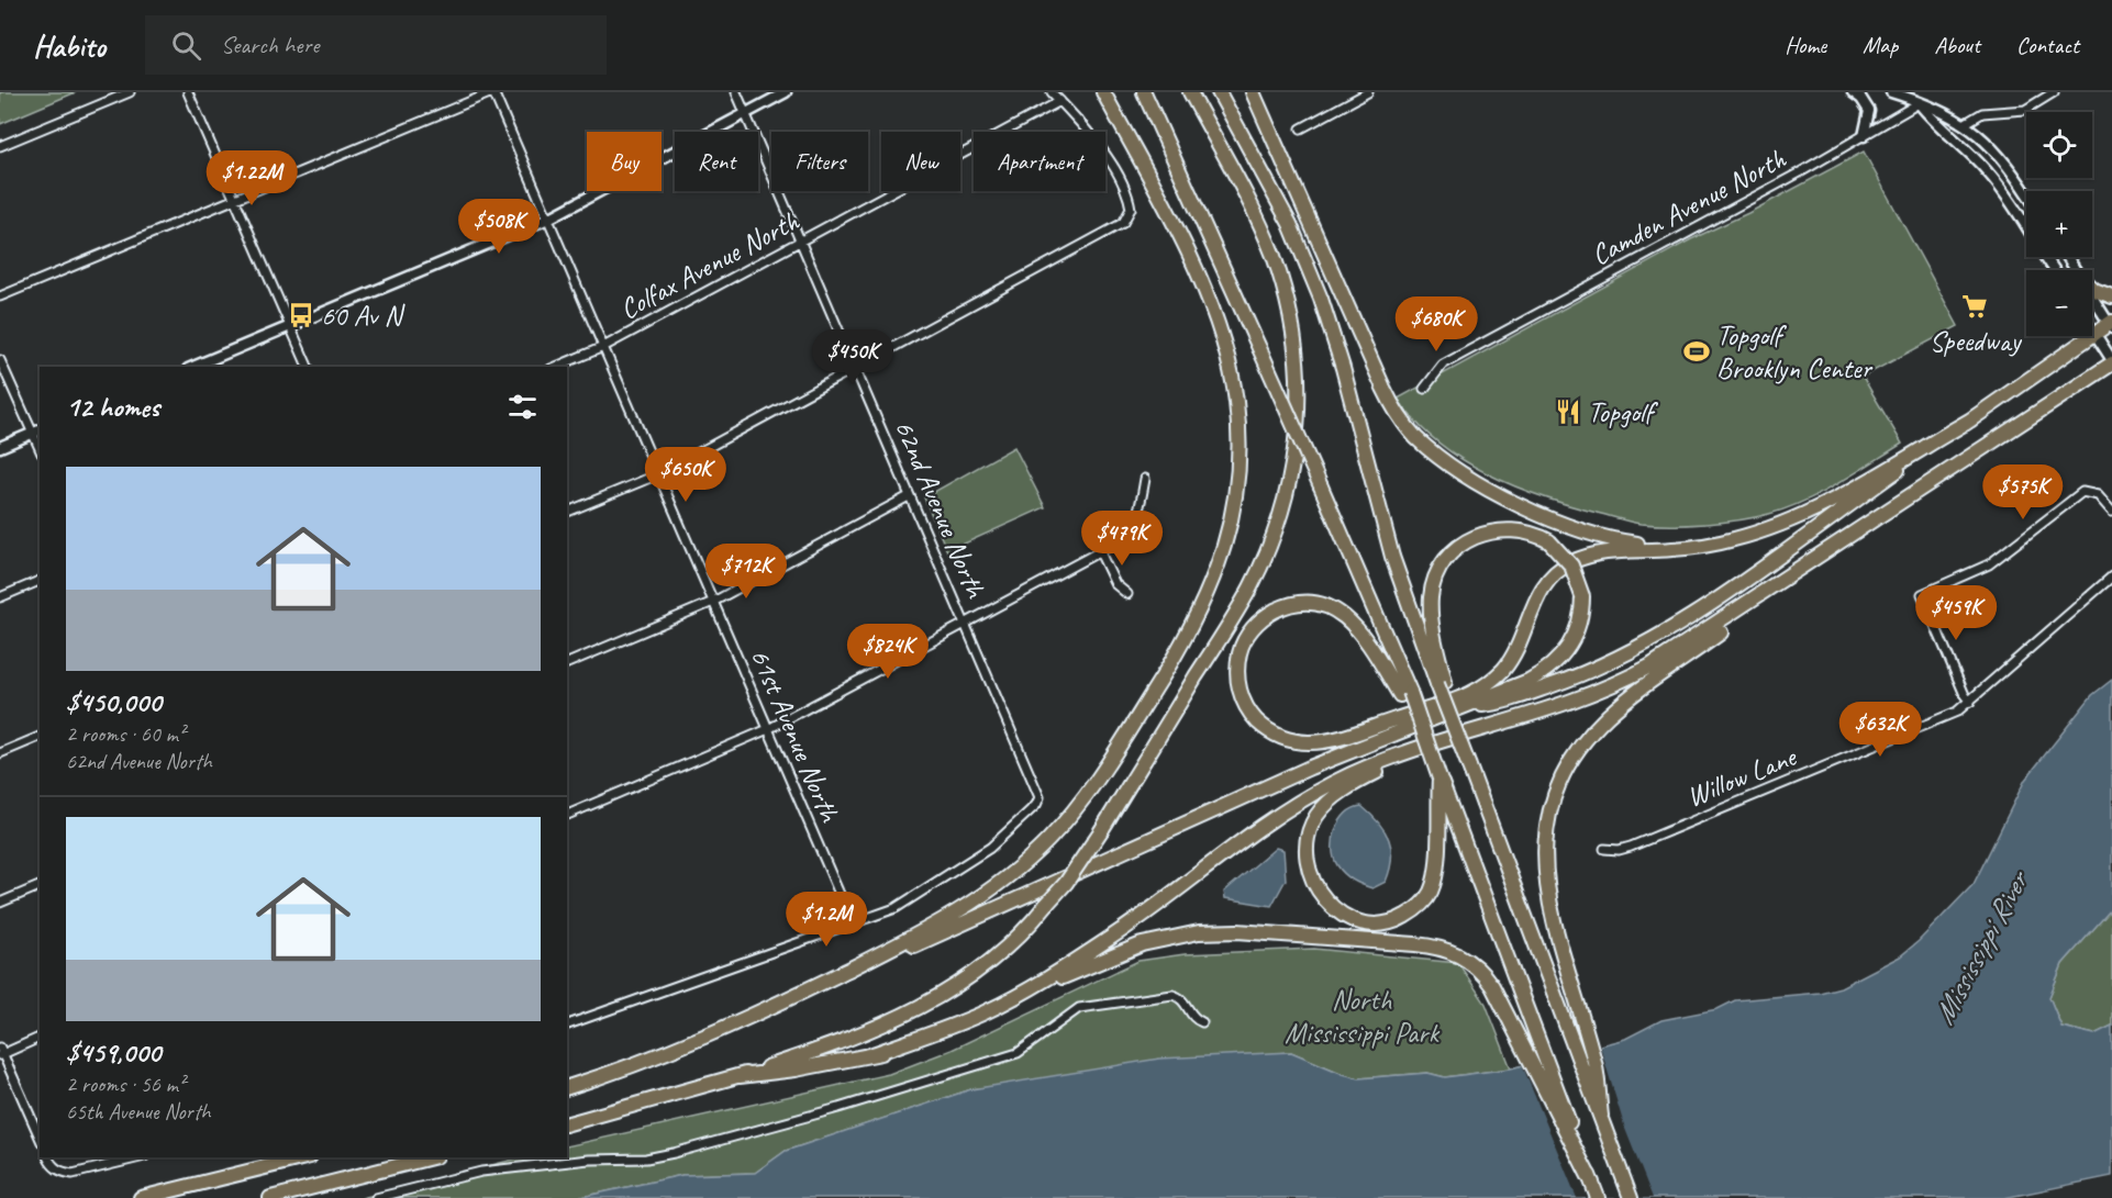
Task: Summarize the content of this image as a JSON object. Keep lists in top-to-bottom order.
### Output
{
  "streets": {
    "street": [
      "Camden Avenue North",
      "Colfax Avenue North",
      "62nd Avenue North",
      "61st Avenue North",
      "Willow Lane"
    ]
  },
  "crossings": [
    ["Colfax Avenue North", "62nd Avenue North"],
    ["Colfax Avenue North", "61st Avenue North"],
    ["62nd Avenue North", "61st Avenue North"]
  ],
  "water": ["Mississippi River"],
  "parks": ["North Mississippi Park"],
  "places": {
    "supermarket": ["Speedway"],
    "bus stop": ["60 Av N"],
    "sports": ["Topgolf Brooklyn Center"],
    "restaurant": ["Topgolf"]
  },
  "page": {
    "header": "Habito",
    "search": "Search here",
    "nav": [
      "Home",
      "Map",
      "About",
      "Contact"
    ],
    "map_buttons": ["+", "−"],
    "chip": [
      "Buy",
      "Rent",
      "Filters",
      "New",
      "Apartment"
    ],
    "price": [
      "$1.22M",
      "$508K",
      "$680K",
      "$450K",
      "$650K",
      "$575K",
      "$479K",
      "$712K",
      "$459K",
      "$824K",
      "$632K",
      "$1.2M"
    ],
    "heading": "12 homes",
    "list": [
      {
        "name": "$450,000",
        "note": "2 rooms · 60 m² · 62nd Avenue North"
      },
      {
        "name": "$459,000",
        "note": "2 rooms · 56 m² · 65th Avenue North"
      }
    ]
  }
}
